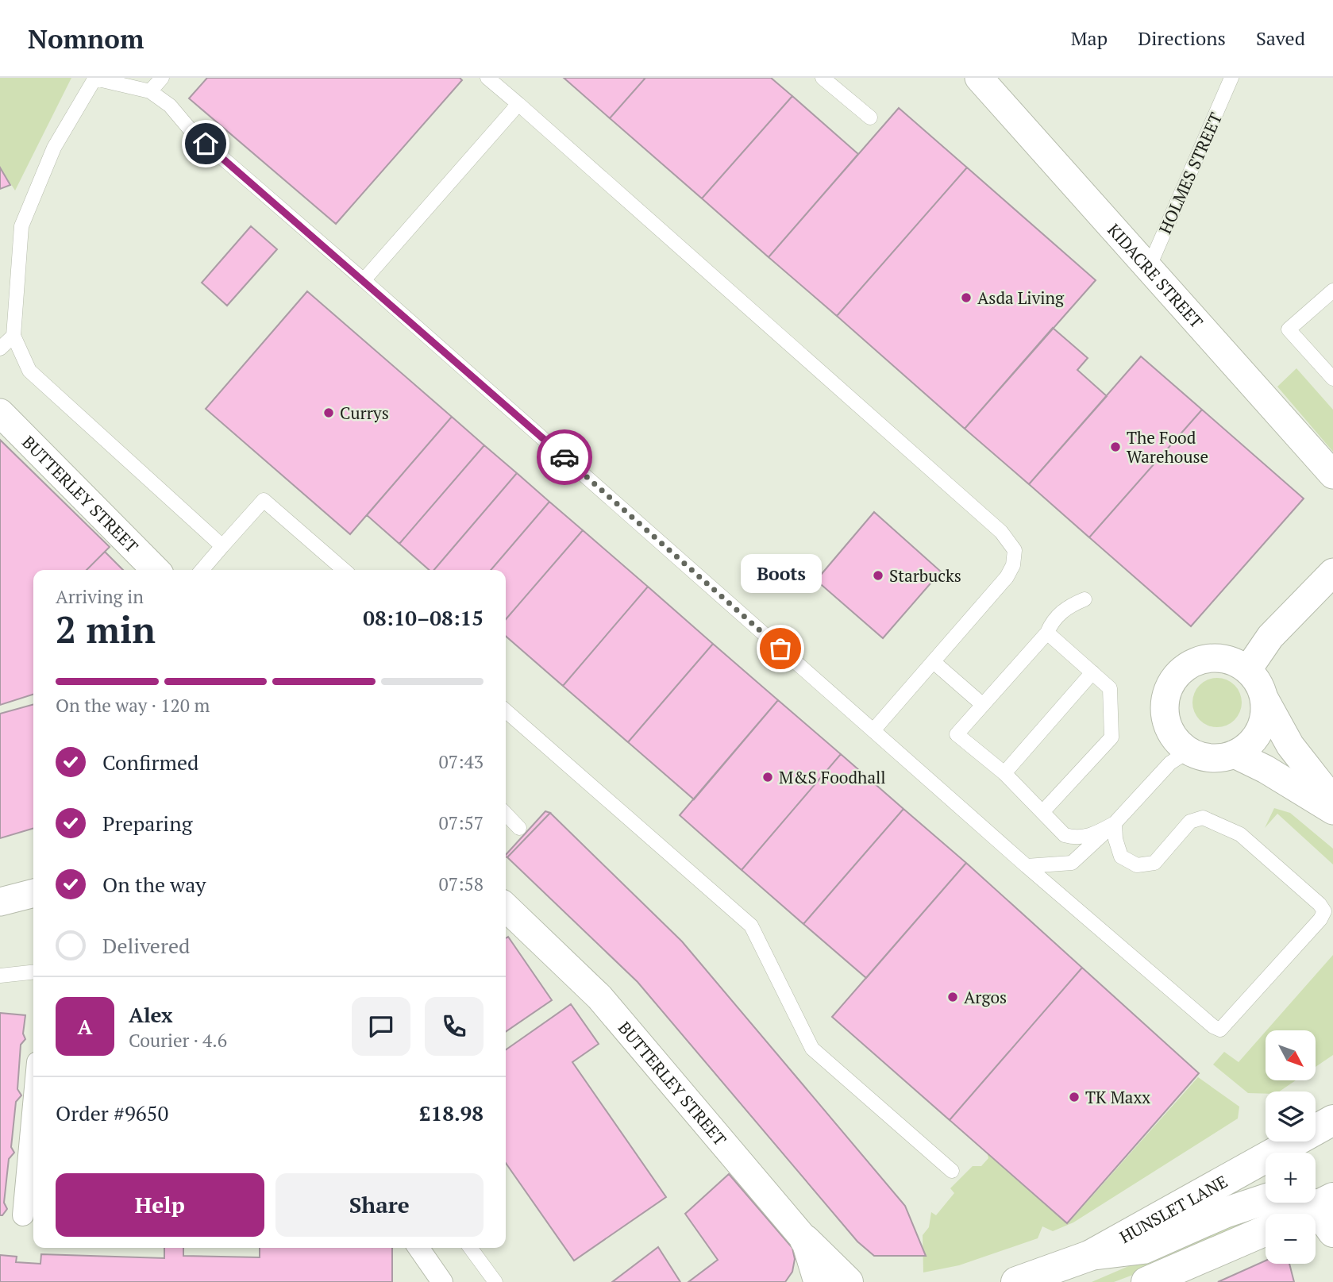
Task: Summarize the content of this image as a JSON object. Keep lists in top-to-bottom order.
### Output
{
  "streets": {
    "main road": ["HUNSLET LANE"],
    "street": ["KIDACRE STREET", "BUTTERLEY STREET"],
    "lane": ["HOLMES STREET"]
  },
  "crossings": [
    ["HOLMES STREET", "KIDACRE STREET"]
  ],
  "places": [
    "Asda Living",
    "Currys",
    "The Food Warehouse",
    "Starbucks",
    "Boots",
    "M&S Foodhall",
    "Argos",
    "TK Maxx"
  ],
  "north": "bottom right",
  "page": {
    "header": "Nomnom",
    "nav": ["Map", "Directions", "Saved"],
    "bubble": "Boots",
    "heading": ["2 min", "Arriving in", "08:10–08:15"],
    "panel": [
      "Alex",
      "Courier · 4.6",
      "Order #9650",
      "£18.98"
    ],
    "bar": "On the way · 120 m",
    "list": [
      ["Confirmed", "07:43"],
      ["Preparing", "07:57"],
      ["On the way", "07:58"],
      "Delivered"
    ],
    "round": "A",
    "map_buttons": ["+", "−"],
    "buttons": ["Help", "Share"]
  }
}
